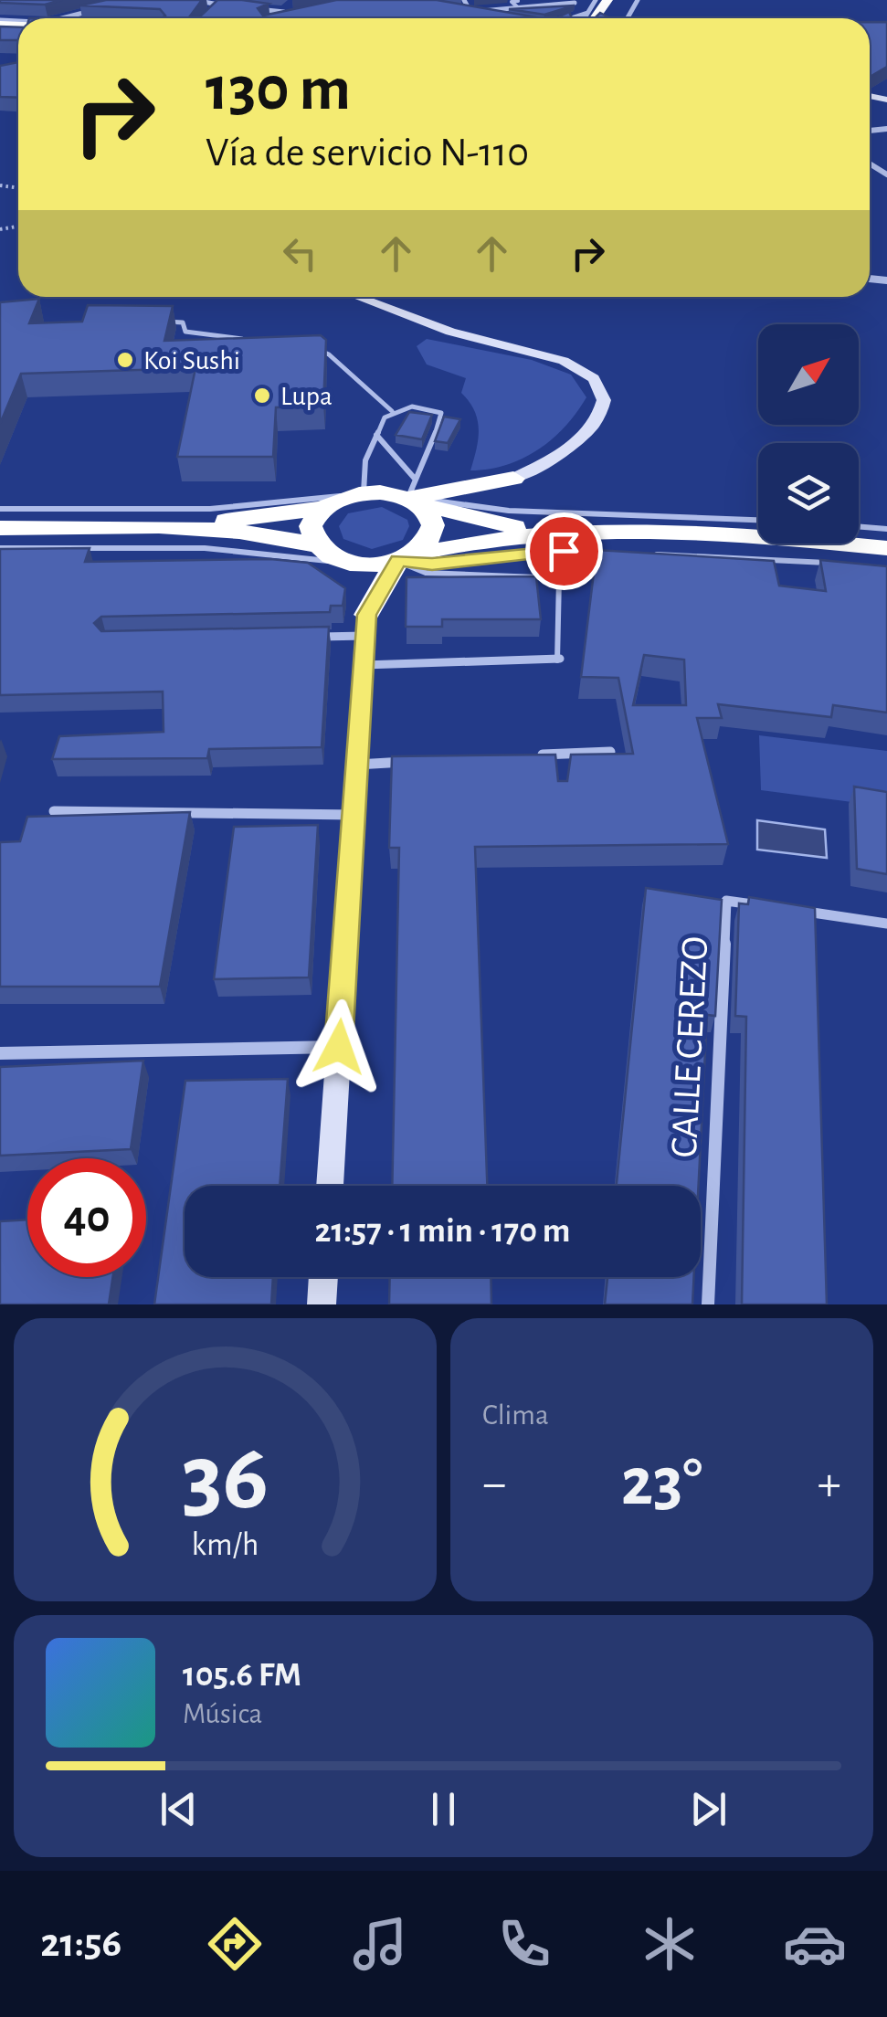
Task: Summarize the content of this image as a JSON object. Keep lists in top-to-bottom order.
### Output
{
  "streets": {
    "street": ["CALLE CEREZO"]
  },
  "places": ["Koi Sushi", "Lupa"],
  "north": "top right",
  "page": {
    "turn": ["130 m", "Vía de servicio N-110"],
    "limit": "40",
    "trip": "21:57 · 1 min · 170 m",
    "tile": "Clima",
    "heat": ["−", "23°", "+"],
    "song": ["105.6 FM", "Música"],
    "tabs": "21:56",
    "gauge": ["36", "km/h"]
  }
}
